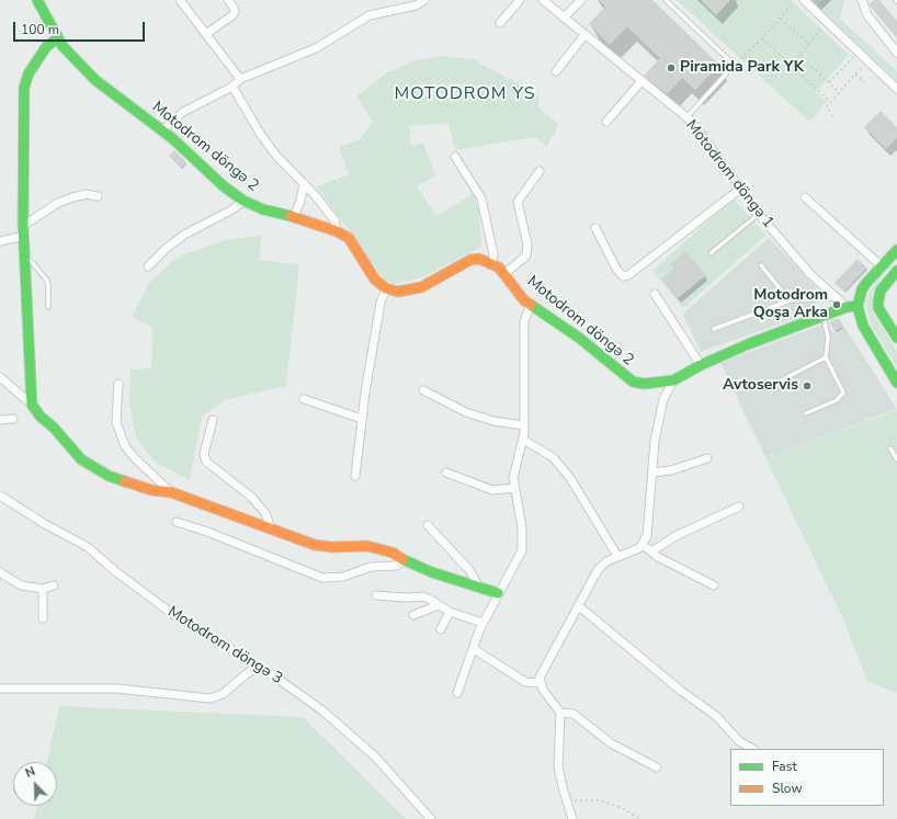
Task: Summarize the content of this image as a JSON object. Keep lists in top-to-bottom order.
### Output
{
  "streets": {
    "street": ["Motodrom döngə 2", "Motodrom döngə 1", "Motodrom döngə 3"]
  },
  "crossings": [
    ["Motodrom döngə 2", "Motodrom döngə 1"]
  ],
  "districts": ["MOTODROM YS"],
  "places": ["Piramida Park YK", "Motodrom Qoşa Arka", "Avtoservis"],
  "legend": ["Fast", "Slow"],
  "scale_bar": "100 m",
  "north": "top left"
}
